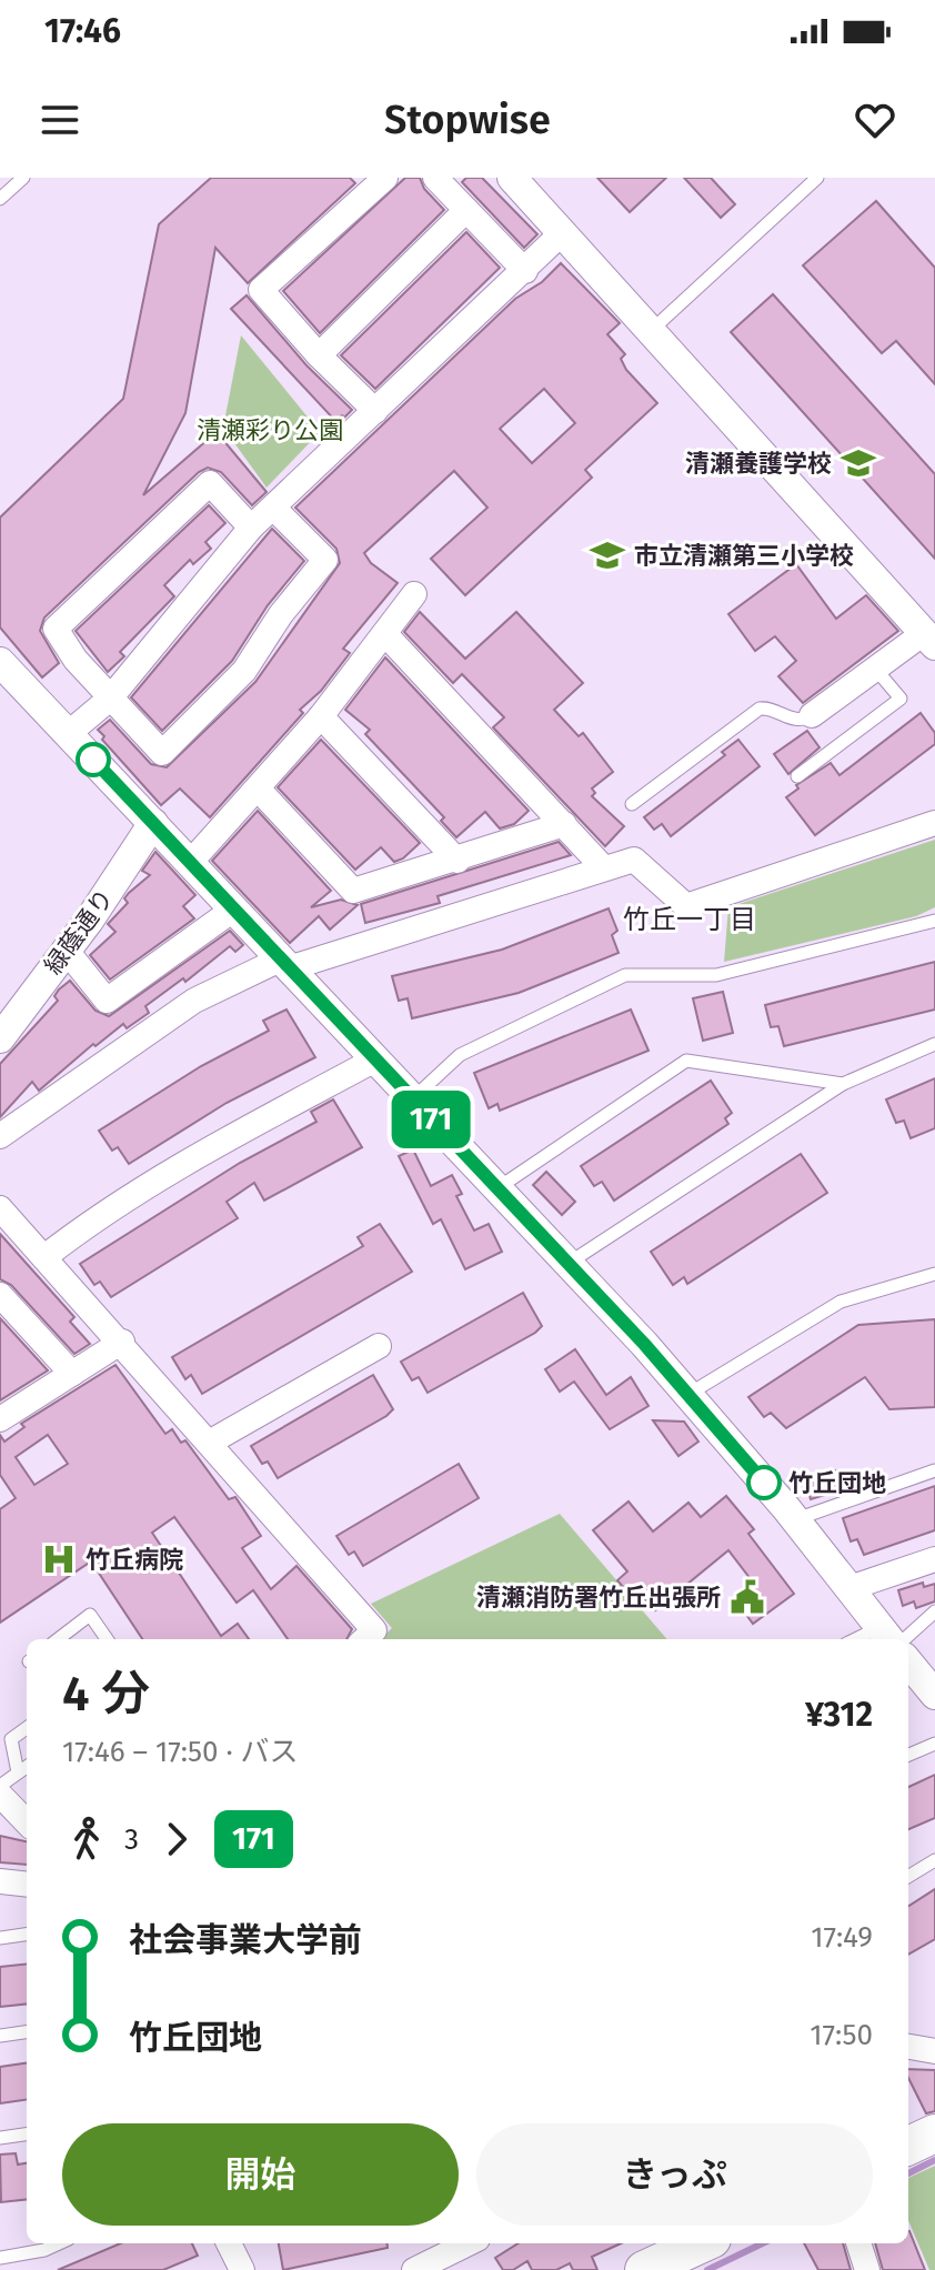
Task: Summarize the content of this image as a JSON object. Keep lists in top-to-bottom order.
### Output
{
  "streets": {
    "street": ["緑蔭通り"]
  },
  "districts": ["竹丘一丁目"],
  "parks": ["清瀬彩り公園"],
  "places": {
    "school or university": ["清瀬養護学校", "市立清瀬第三小学校"],
    "other": ["竹丘団地"],
    "hospital": ["竹丘病院"],
    "public building": ["清瀬消防署竹丘出張所"]
  },
  "lines": ["bus line 171"],
  "page": {
    "status": "17:46",
    "header": "Stopwise",
    "on_map": "171",
    "heading": ["4 分", "17:46 – 17:50 · バス", "¥312"],
    "legs": ["3", "171"],
    "list": [
      {
        "name": "社会事業大学前",
        "value": "17:49"
      },
      {
        "name": "竹丘団地",
        "value": "17:50"
      }
    ],
    "buttons": ["開始", "きっぷ"]
  }
}
